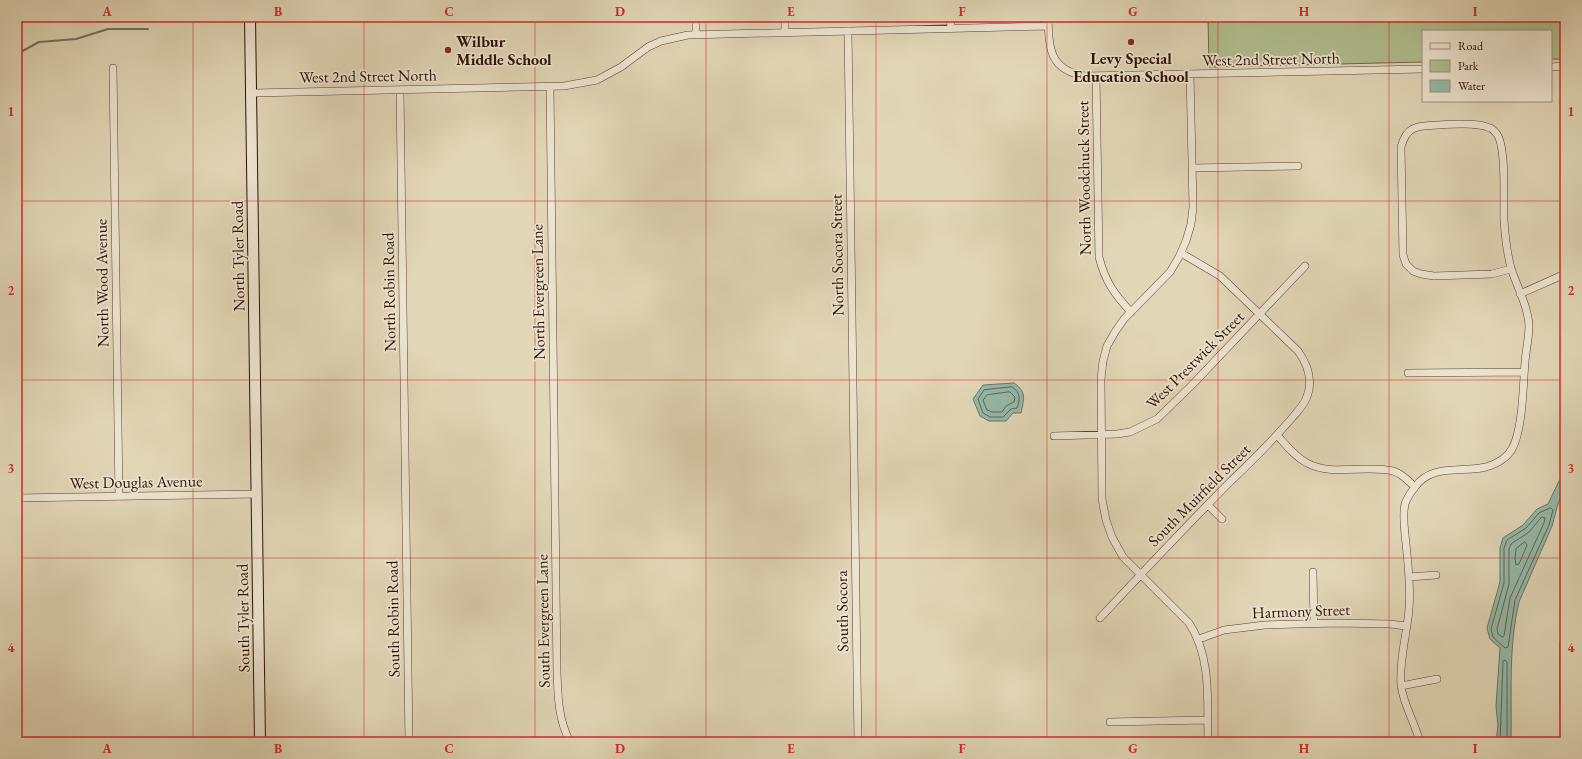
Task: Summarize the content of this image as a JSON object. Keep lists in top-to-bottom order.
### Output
{
  "streets": {
    "main road": ["North Tyler Road", "South Tyler Road"],
    "street": [
      "West 2nd Street North",
      "North Woodchuck Street",
      "North Socora Street",
      "North Wood Avenue",
      "North Robin Road",
      "North Evergreen Lane",
      "West Prestwick Street",
      "West Douglas Avenue",
      "South Muirfield Street",
      "South Socora",
      "Harmony Street",
      "South Robin Road",
      "South Evergreen Lane"
    ]
  },
  "crossings": [
    ["West 2nd Street North", "North Woodchuck Street"],
    ["West 2nd Street North", "North Socora Street"],
    ["West 2nd Street North", "North Tyler Road"],
    ["West 2nd Street North", "North Robin Road"],
    ["West 2nd Street North", "North Evergreen Lane"],
    ["North Socora Street", "South Socora"],
    ["North Tyler Road", "West Douglas Avenue"],
    ["North Tyler Road", "South Tyler Road"],
    ["North Wood Avenue", "West Douglas Avenue"],
    ["North Robin Road", "South Robin Road"],
    ["North Evergreen Lane", "South Evergreen Lane"],
    ["West Prestwick Street", "South Muirfield Street"],
    ["West Douglas Avenue", "South Tyler Road"]
  ],
  "places": ["Levy Special Education School", "Wilbur Middle School"],
  "legend": ["Road", "Park", "Water"],
  "grid": {
    "columns": [
      "A",
      "B",
      "C",
      "D",
      "E",
      "F",
      "G",
      "H",
      "I"
    ],
    "rows": [
      "1",
      "2",
      "3",
      "4"
    ]
  }
}
